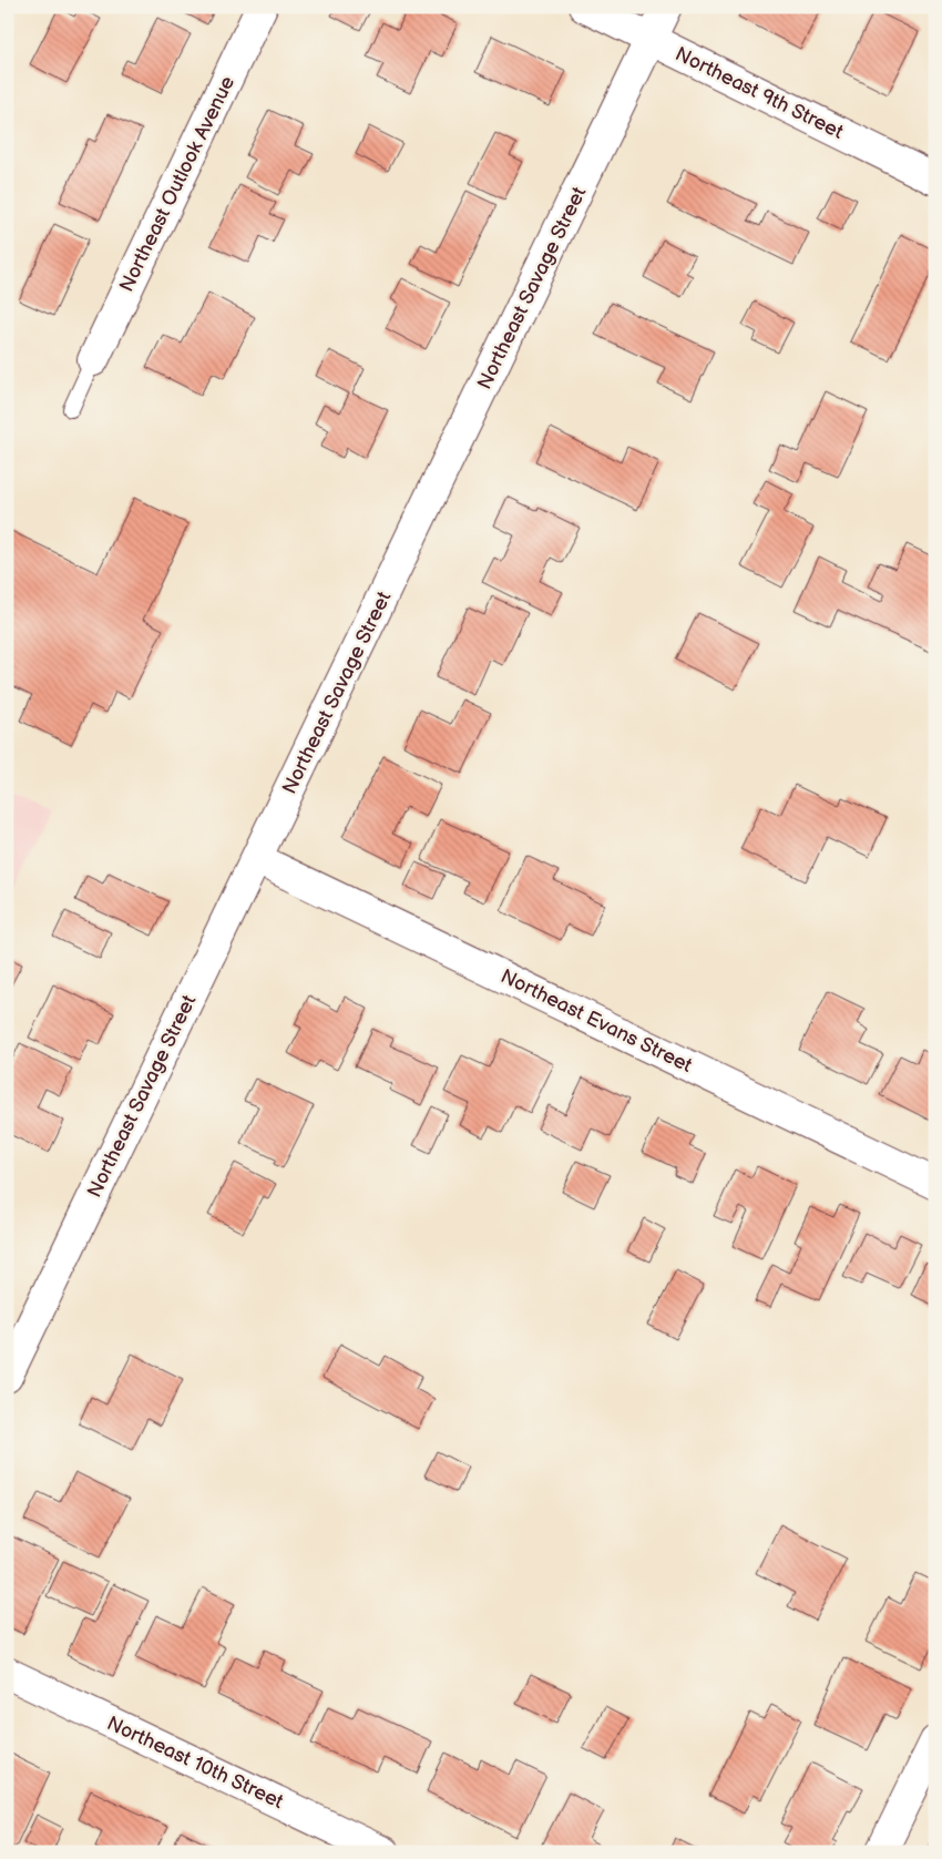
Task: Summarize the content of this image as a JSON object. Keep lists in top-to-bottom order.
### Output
{
  "streets": {
    "street": [
      "Northeast 9th Street",
      "Northeast Outlook Avenue",
      "Northeast Savage Street",
      "Northeast Evans Street",
      "Northeast 10th Street"
    ]
  },
  "crossings": [
    ["Northeast 9th Street", "Northeast Savage Street"],
    ["Northeast Savage Street", "Northeast Evans Street"]
  ]
}
